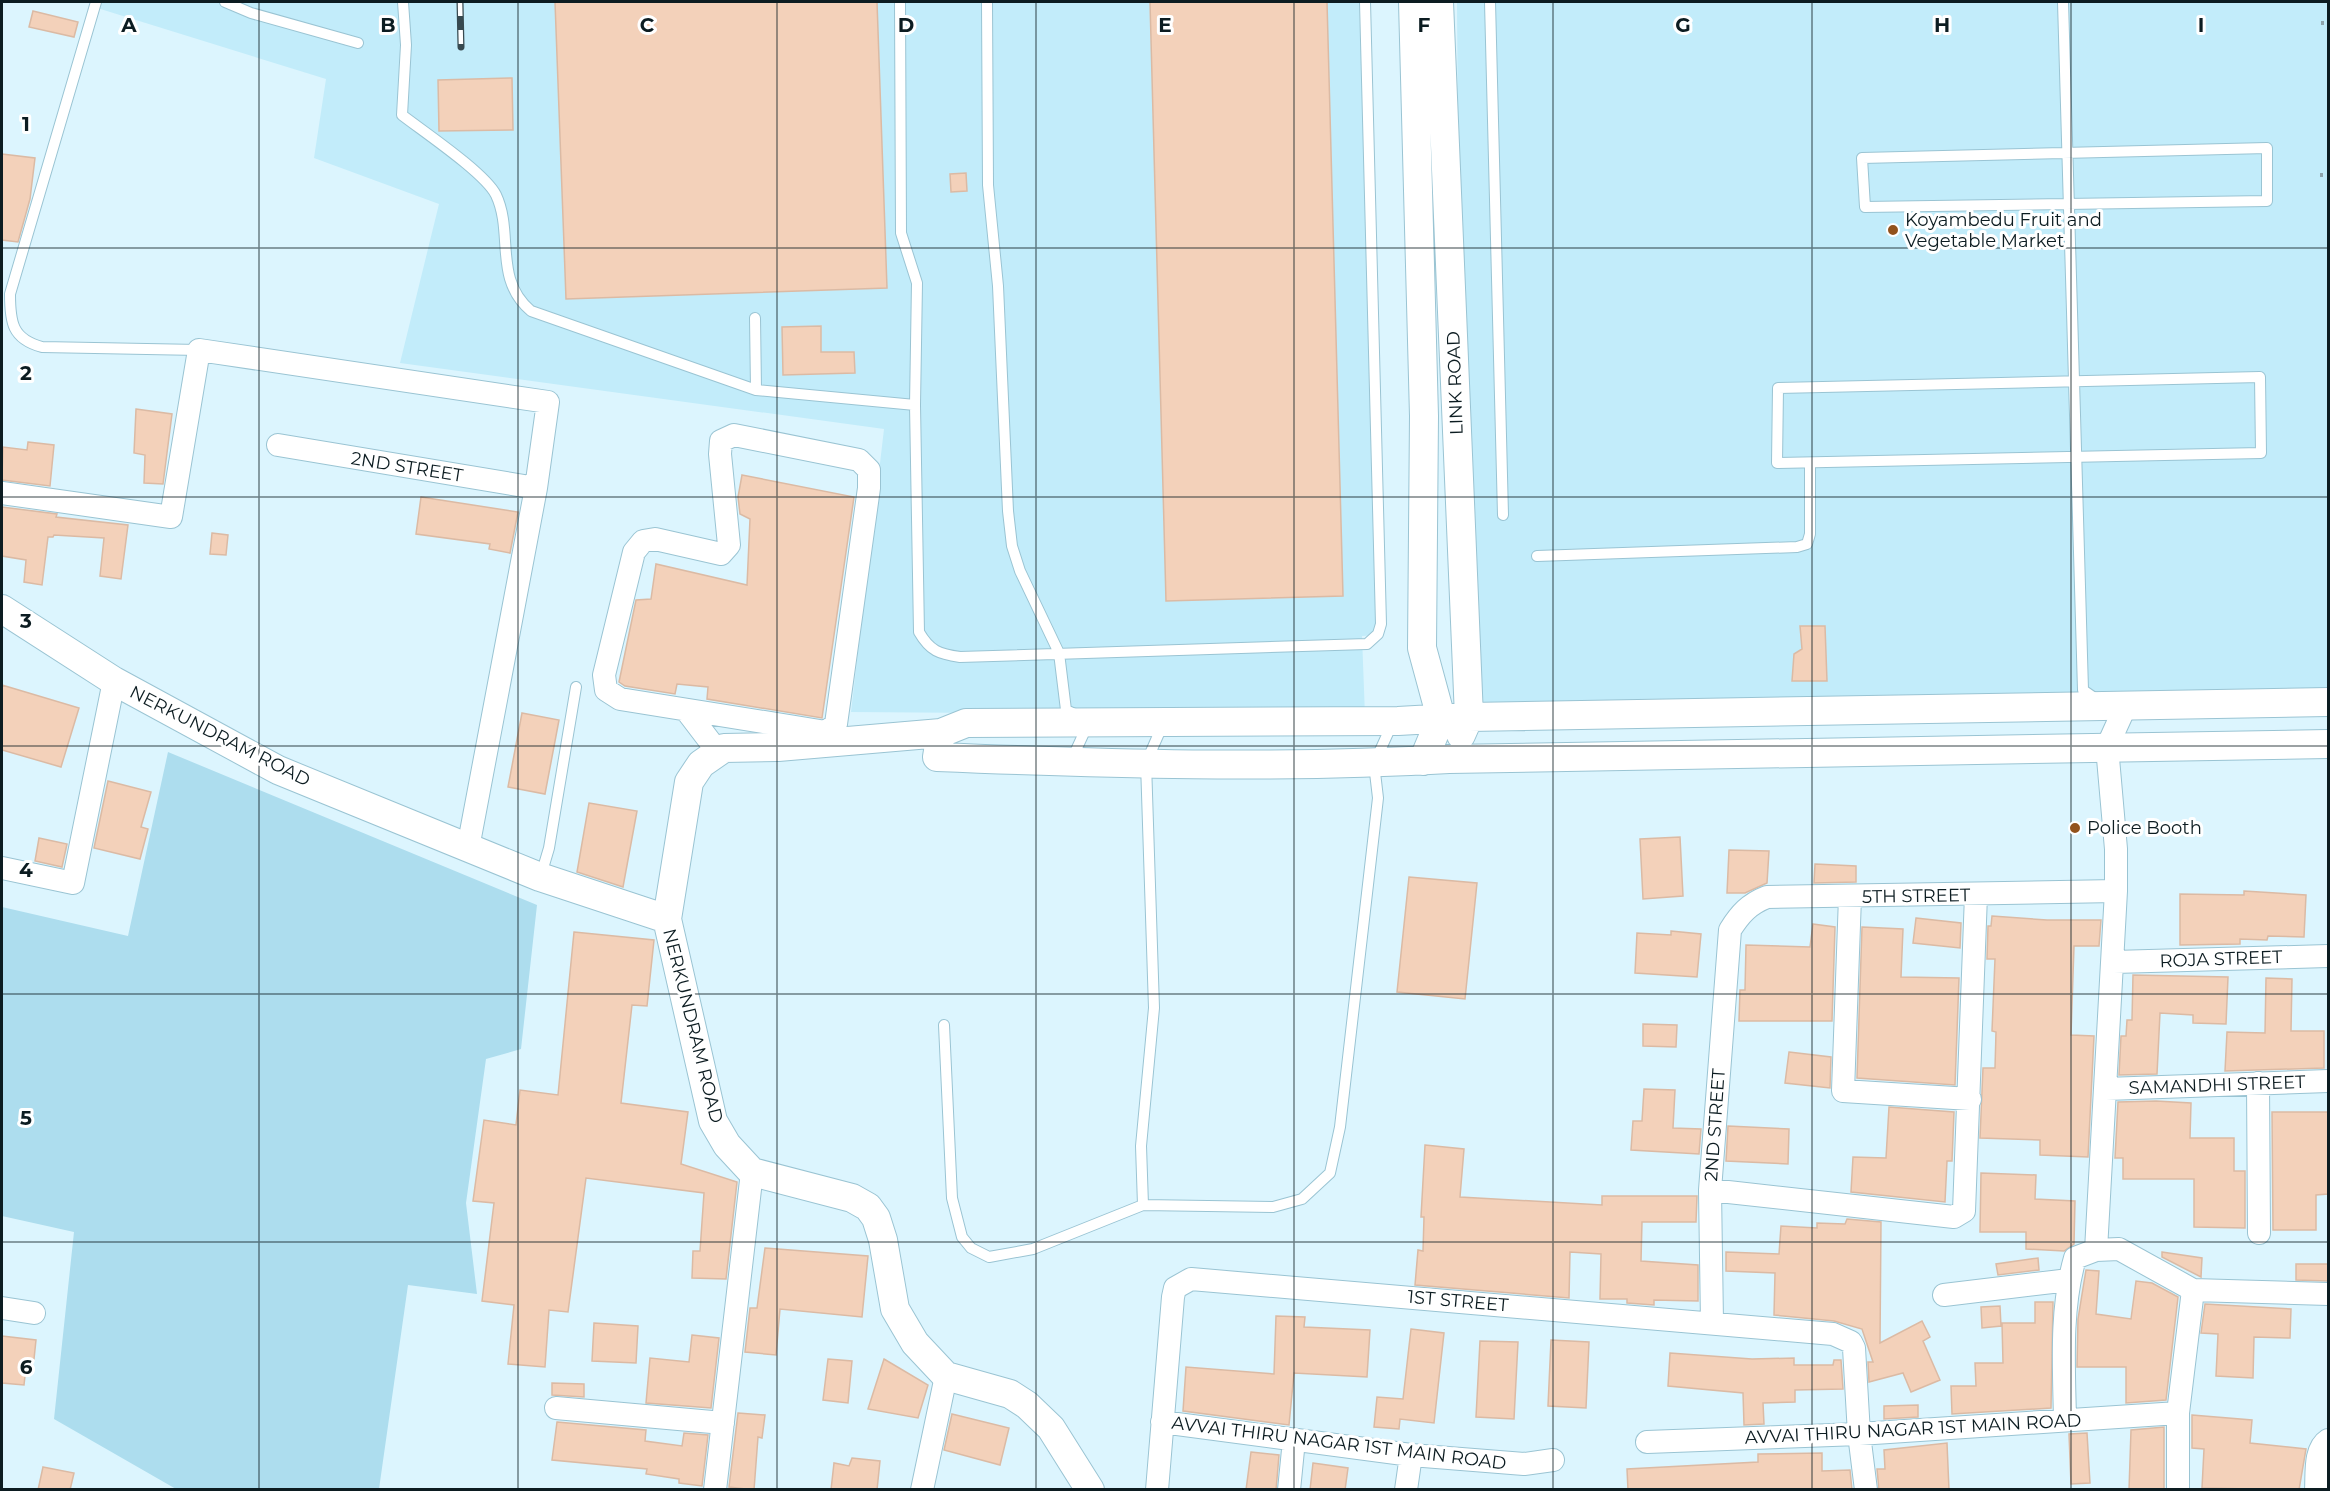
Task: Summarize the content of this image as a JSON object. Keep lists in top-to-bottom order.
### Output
{
  "streets": {
    "street": [
      "LINK ROAD",
      "2ND STREET",
      "NERKUNDRAM ROAD",
      "5TH STREET",
      "ROJA STREET",
      "SAMANDHI STREET",
      "1ST STREET",
      "AVVAI THIRU NAGAR 1ST MAIN ROAD"
    ]
  },
  "crossings": [
    ["2ND STREET", "5TH STREET"],
    ["2ND STREET", "1ST STREET"],
    ["1ST STREET", "AVVAI THIRU NAGAR 1ST MAIN ROAD"]
  ],
  "places": ["Koyambedu Fruit and Vegetable Market", "Police Booth"],
  "grid": {
    "columns": [
      "A",
      "B",
      "C",
      "D",
      "E",
      "F",
      "G",
      "H",
      "I"
    ],
    "rows": [
      "1",
      "2",
      "3",
      "4",
      "5",
      "6"
    ]
  }
}
